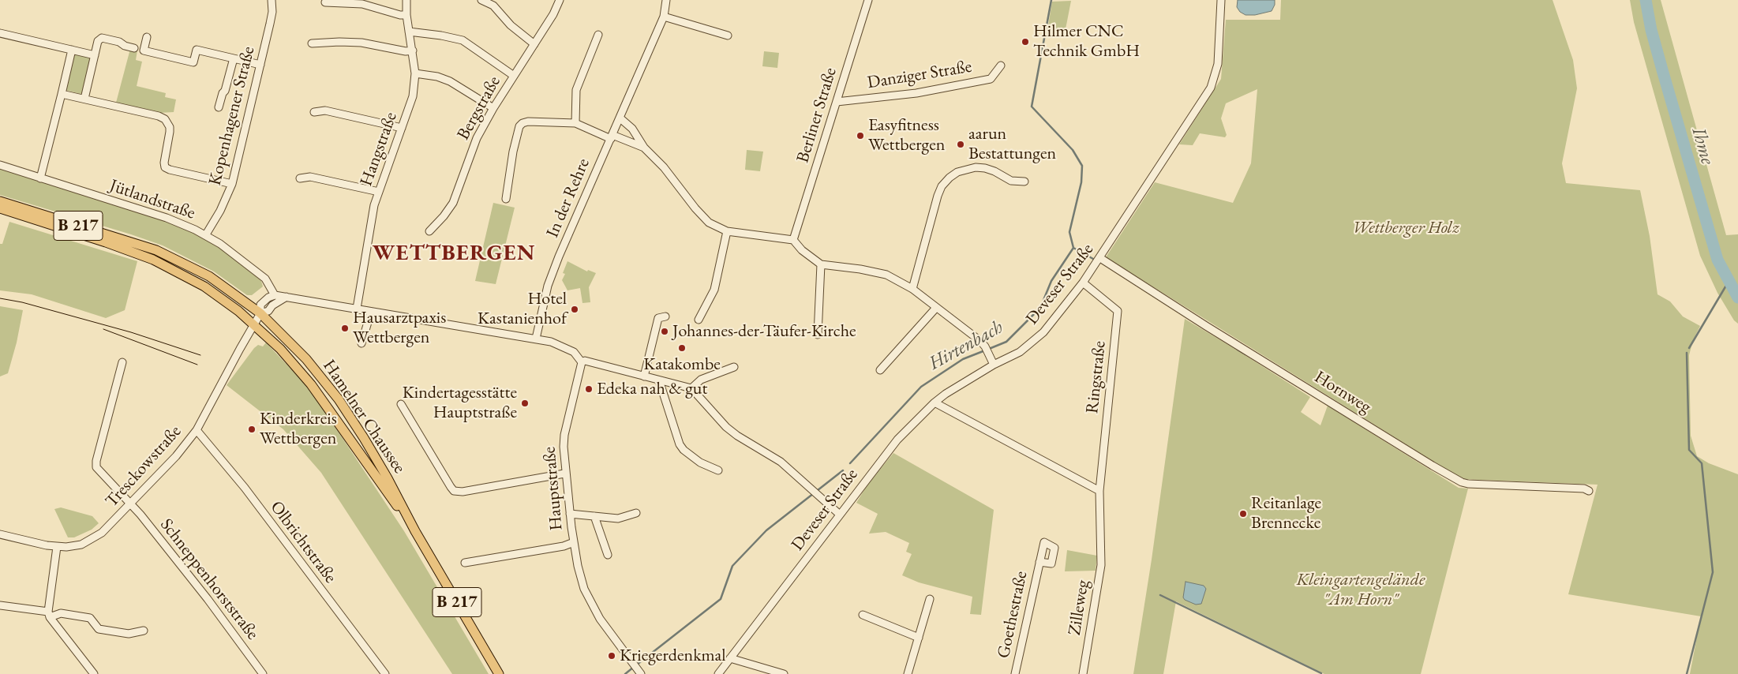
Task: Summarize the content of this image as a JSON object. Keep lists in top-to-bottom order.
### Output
{
  "streets": {
    "main road": ["B 217", "Hamelner Chaussee"],
    "street": [
      "Danziger Straße",
      "Bergstraße",
      "Berliner Straße",
      "Kopenhagener Straße",
      "Hangstraße",
      "In der Rehre",
      "Jütlandstraße",
      "Deveser Straße",
      "Ringstraße",
      "Hornweg",
      "Tresckowstraße",
      "Hauptstraße",
      "Olbrichtstraße",
      "Schneppenhorststraße",
      "Zilleweg",
      "Goethestraße"
    ]
  },
  "crossings": [
    ["Danziger Straße", "Berliner Straße"],
    ["Kopenhagener Straße", "Jütlandstraße"],
    ["Deveser Straße", "Ringstraße"],
    ["Deveser Straße", "Hornweg"],
    ["Ringstraße", "Zilleweg"],
    ["Hamelner Chaussee", "Tresckowstraße"],
    ["Tresckowstraße", "Olbrichtstraße"],
    ["Tresckowstraße", "Schneppenhorststraße"]
  ],
  "districts": ["WETTBERGEN"],
  "water": ["Ihme", "Hirtenbach"],
  "parks": ["Wettberger Holz", "Kleingartengelände \"Am Horn\""],
  "places": [
    "Hilmer CNC Technik GmbH",
    "Easyfitness Wettbergen",
    "aarun Bestattungen",
    "Hotel Kastanienhof",
    "Hausarztpaxis Wettbergen",
    "Johannes-der-Täufer-Kirche",
    "Katakombe",
    "Edeka nah & gut",
    "Kindertagesstätte Hauptstraße",
    "Kinderkreis Wettbergen",
    "Reitanlage Brennecke",
    "Kriegerdenkmal"
  ]
}
